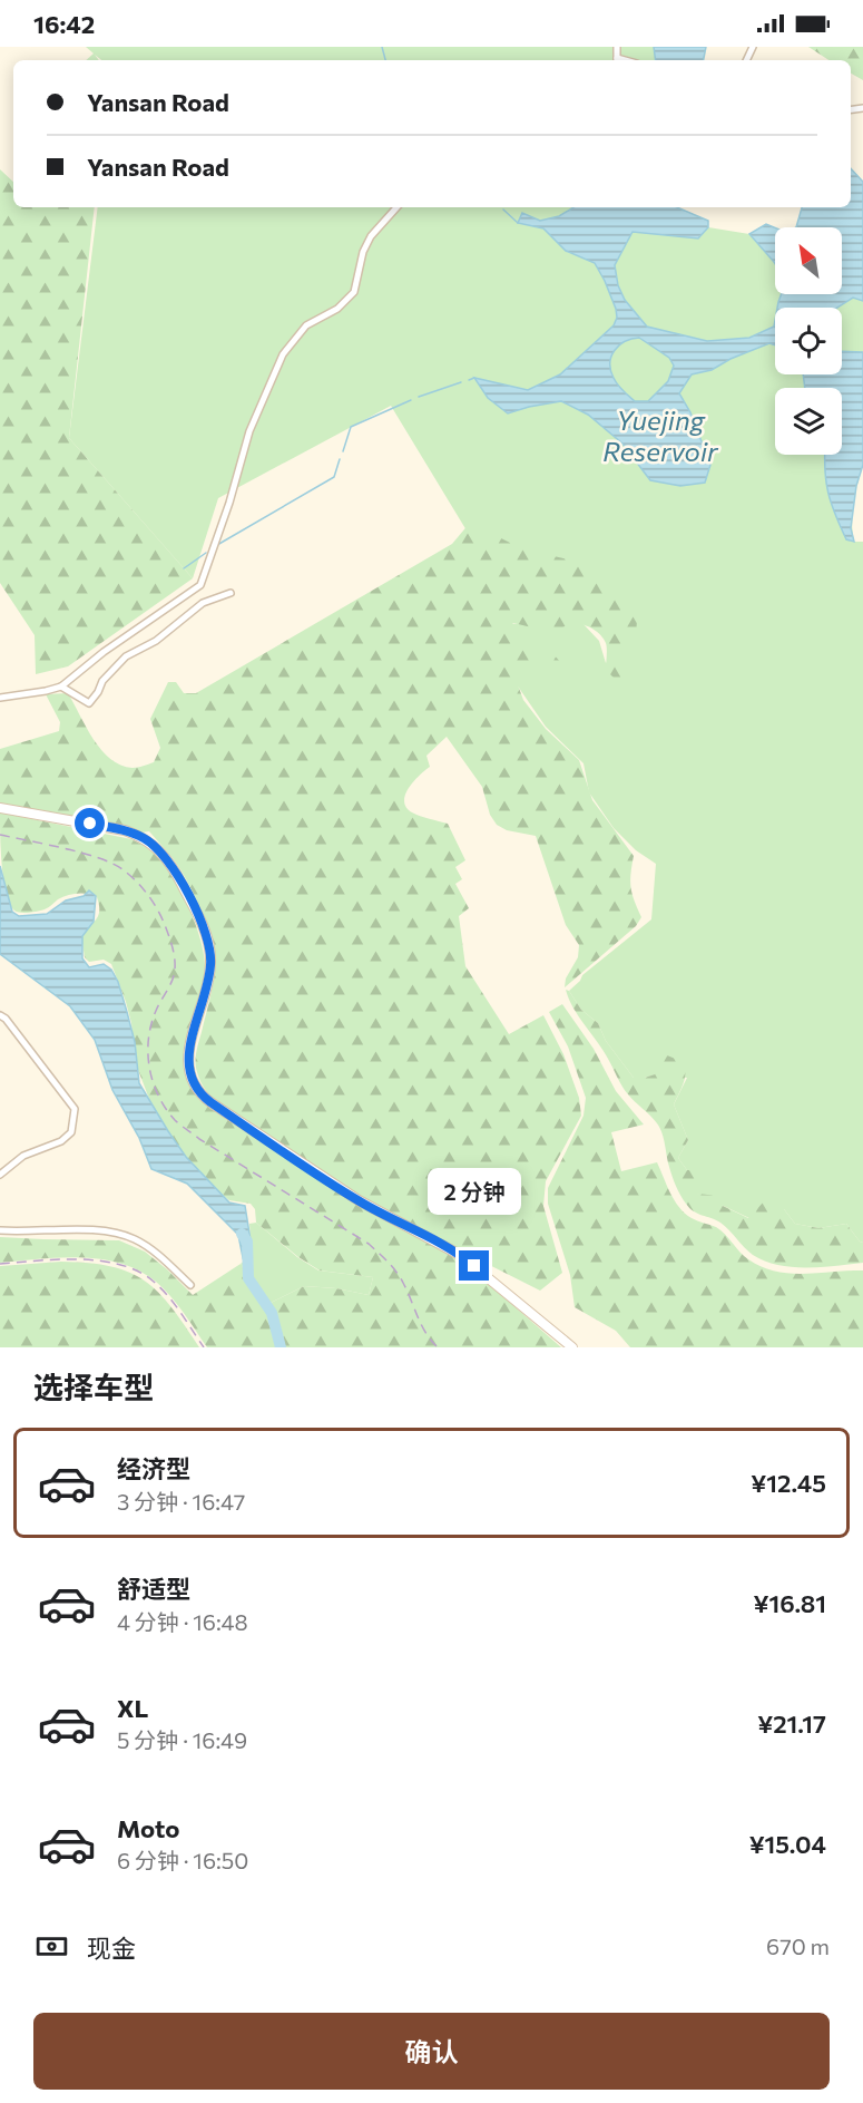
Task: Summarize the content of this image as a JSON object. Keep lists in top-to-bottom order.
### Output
{
  "water": ["Yuejing Reservoir"],
  "north": "top left",
  "page": {
    "status": "16:42",
    "banner": ["Yansan Road", "Yansan Road"],
    "bubble": "2 分钟",
    "heading": "选择车型",
    "list": [
      {
        "name": "经济型",
        "note": "3 分钟 · 16:47",
        "value": "¥12.45"
      },
      {
        "name": "舒适型",
        "note": "4 分钟 · 16:48",
        "value": "¥16.81"
      },
      {
        "name": "XL",
        "note": "5 分钟 · 16:49",
        "value": "¥21.17"
      },
      {
        "name": "Moto",
        "note": "6 分钟 · 16:50",
        "value": "¥15.04"
      }
    ],
    "pay": ["现金", "670 m"],
    "buttons": "确认"
  }
}
